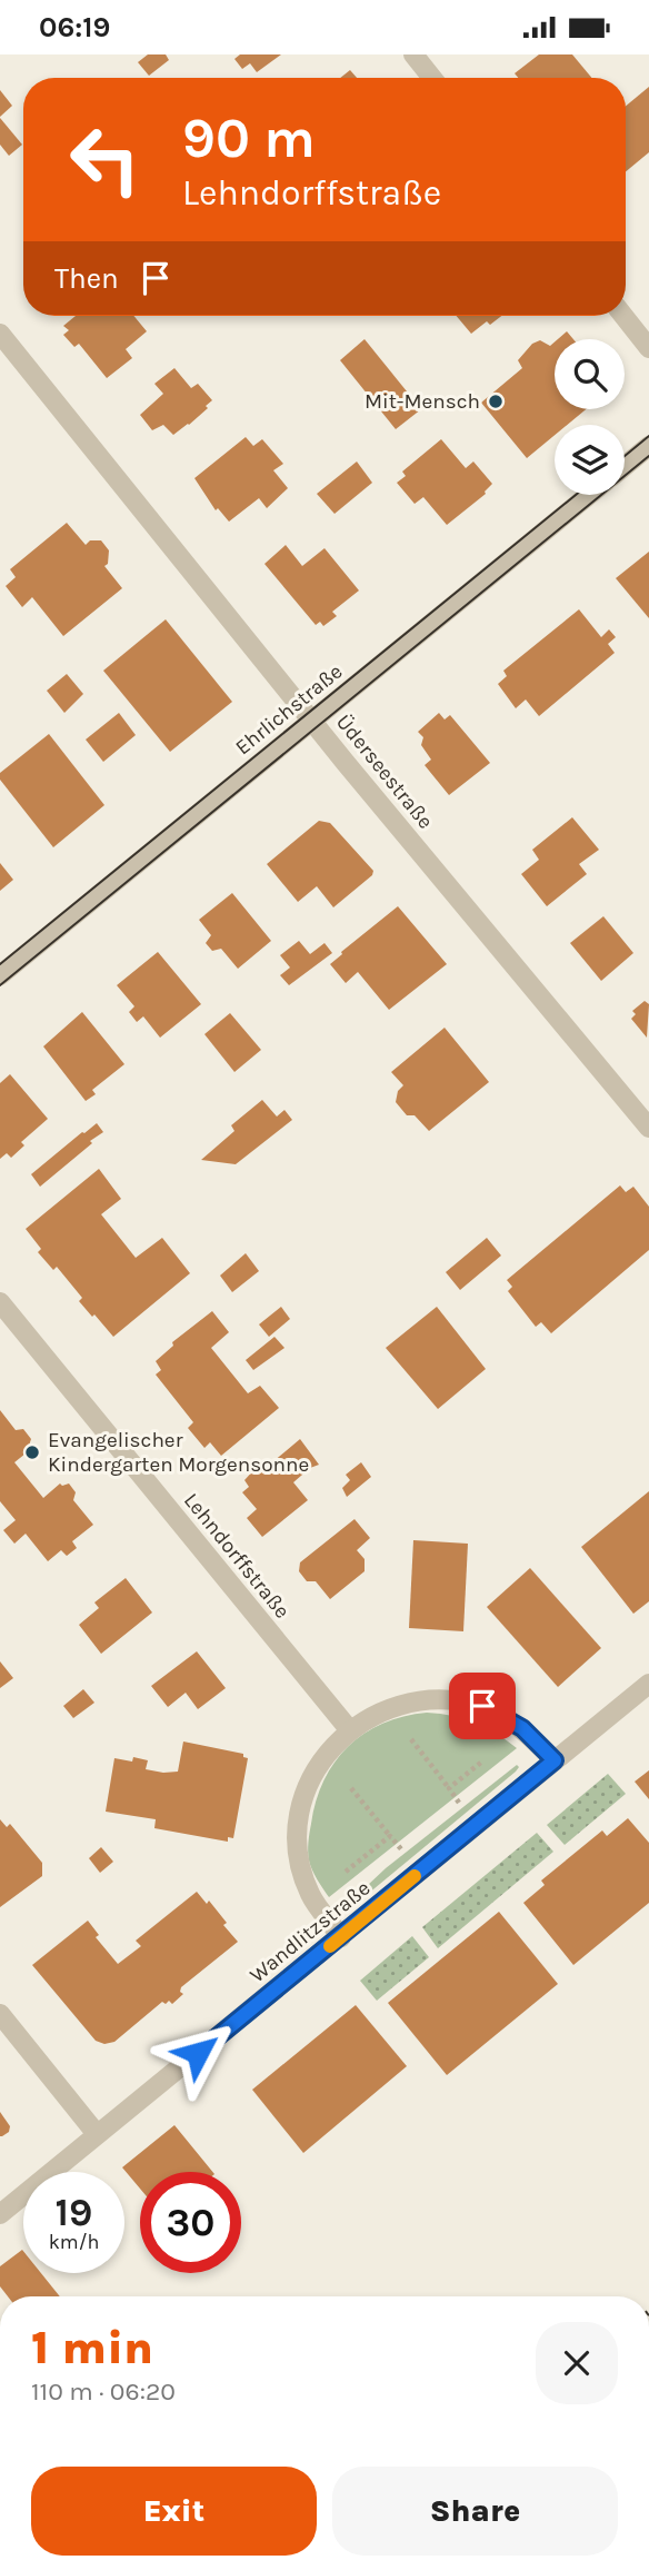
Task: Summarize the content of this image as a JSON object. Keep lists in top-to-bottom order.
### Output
{
  "streets": {
    "street": [
      "Ehrlichstraße",
      "Üderseestraße",
      "Lehndorffstraße",
      "Wandlitzstraße"
    ]
  },
  "crossings": [
    ["Ehrlichstraße", "Üderseestraße"]
  ],
  "places": ["Mit-Mensch", "Evangelischer Kindergarten Morgensonne"],
  "page": {
    "status": "06:19",
    "turn": ["90 m", "Lehndorffstraße"],
    "then": "Then",
    "speed": "19 km/h",
    "limit": "30",
    "heading": ["1 min", "110 m · 06:20"],
    "buttons": ["Exit", "Share"]
  }
}
